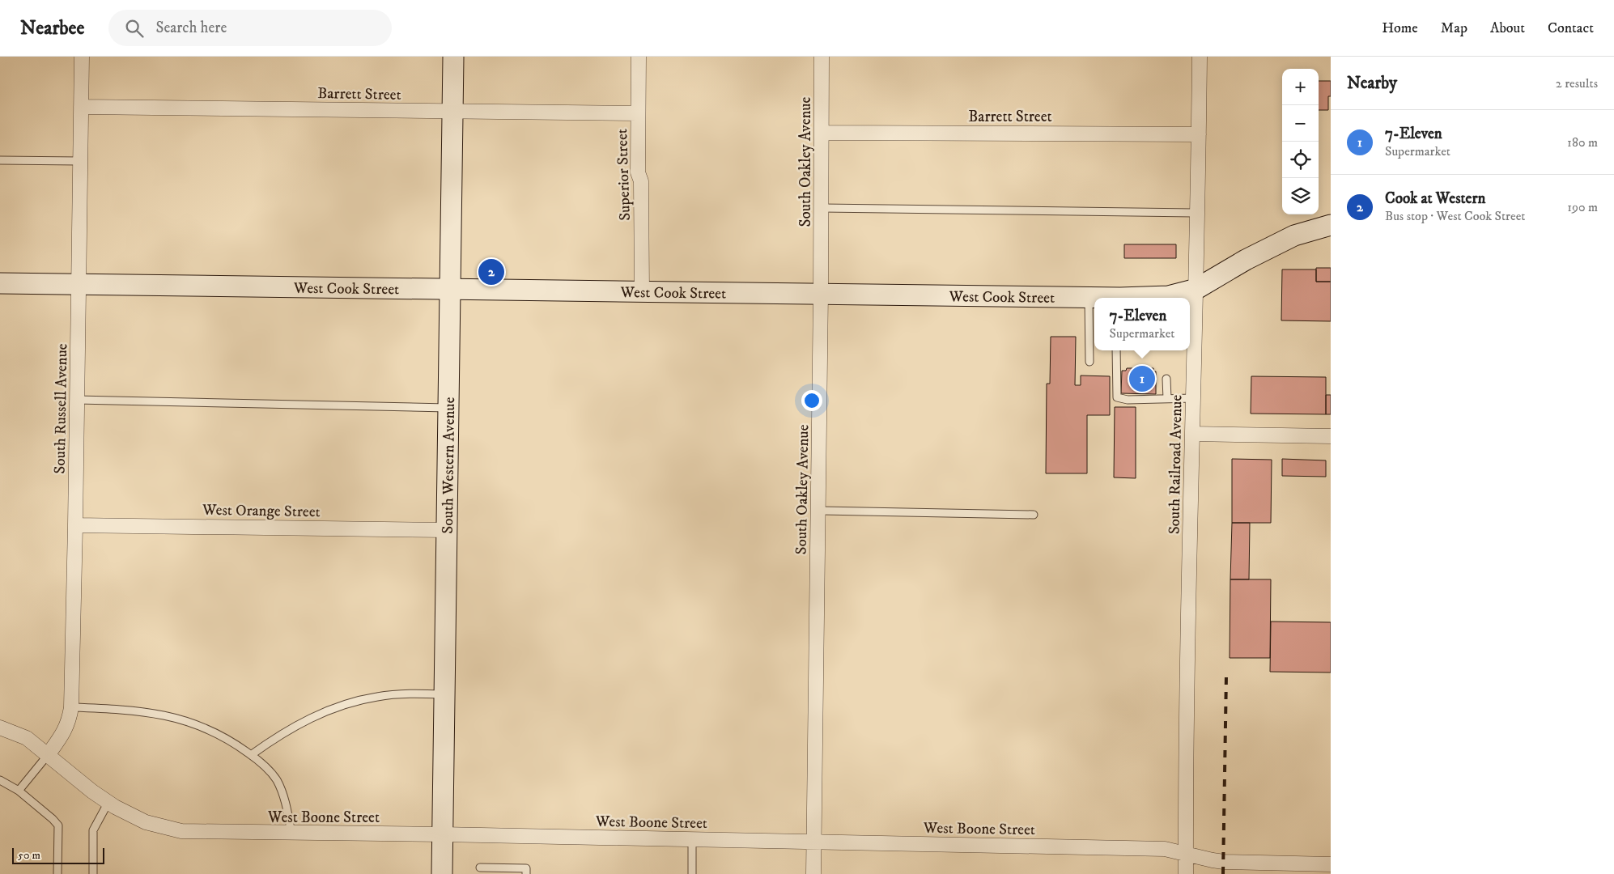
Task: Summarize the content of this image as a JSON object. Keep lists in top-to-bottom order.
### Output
{
  "streets": {
    "street": [
      "Barrett Street",
      "South Oakley Avenue",
      "Superior Street",
      "West Cook Street",
      "South Russell Avenue",
      "South Railroad Avenue",
      "South Western Avenue",
      "West Orange Street",
      "West Boone Street"
    ]
  },
  "crossings": [
    ["Barrett Street", "South Oakley Avenue"],
    ["Barrett Street", "Superior Street"],
    ["Barrett Street", "South Russell Avenue"],
    ["Barrett Street", "South Railroad Avenue"],
    ["Barrett Street", "South Western Avenue"],
    ["South Oakley Avenue", "West Cook Street"],
    ["South Oakley Avenue", "West Boone Street"],
    ["Superior Street", "West Cook Street"],
    ["West Cook Street", "South Russell Avenue"],
    ["West Cook Street", "South Railroad Avenue"],
    ["West Cook Street", "South Western Avenue"],
    ["South Russell Avenue", "West Orange Street"],
    ["South Russell Avenue", "West Boone Street"],
    ["South Railroad Avenue", "West Boone Street"],
    ["South Western Avenue", "West Orange Street"],
    ["South Western Avenue", "West Boone Street"]
  ],
  "scale_bar": "50 m",
  "page": {
    "header": "Nearbee",
    "search": "Search here",
    "nav": [
      "Home",
      "Map",
      "About",
      "Contact"
    ],
    "heading": ["Nearby", "2 results"],
    "map_buttons": ["+", "−"],
    "list": [
      {
        "mark": "1",
        "name": "7-Eleven",
        "note": "Supermarket",
        "value": "180 m"
      },
      {
        "mark": "2",
        "name": "Cook at Western",
        "note": "Bus stop · West Cook Street",
        "value": "190 m"
      }
    ],
    "pins": ["2", "1"],
    "popup": ["7-Eleven", "Supermarket"],
    "scale": "50 m"
  }
}
